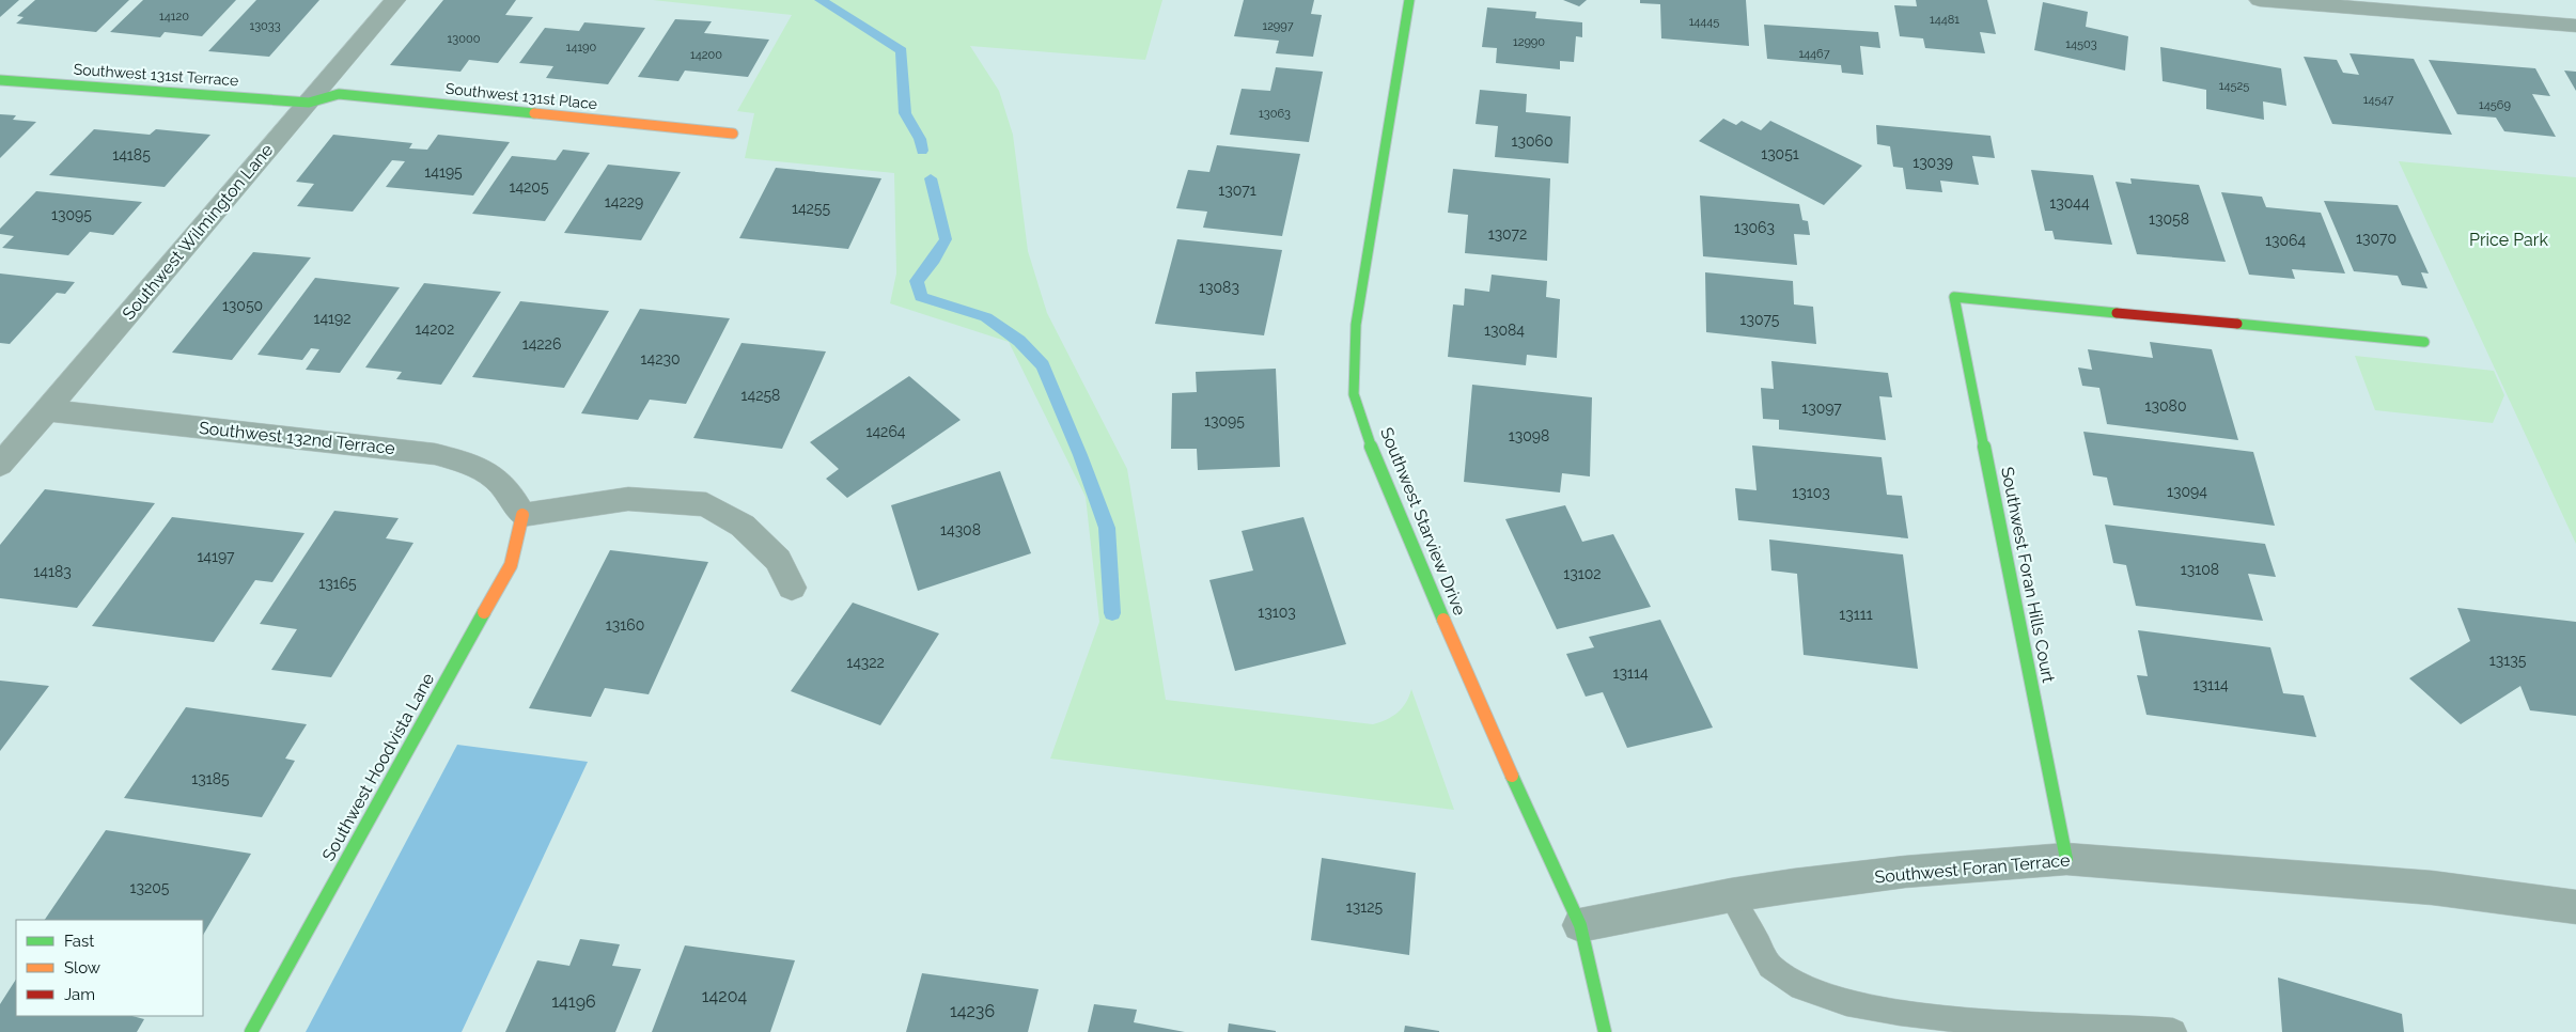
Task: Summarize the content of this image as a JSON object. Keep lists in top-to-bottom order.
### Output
{
  "streets": {
    "street": [
      "Southwest 131st Terrace",
      "Southwest 131st Place",
      "Southwest Wilmington Lane",
      "Southwest 132nd Terrace",
      "Southwest Starview Drive",
      "Southwest Foran Hills Court",
      "Southwest Hoodvista Lane",
      "Southwest Foran Terrace"
    ]
  },
  "crossings": [
    ["Southwest 131st Terrace", "Southwest 131st Place"],
    ["Southwest 131st Terrace", "Southwest Wilmington Lane"],
    ["Southwest 131st Place", "Southwest Wilmington Lane"],
    ["Southwest Wilmington Lane", "Southwest 132nd Terrace"],
    ["Southwest 132nd Terrace", "Southwest Hoodvista Lane"],
    ["Southwest Starview Drive", "Southwest Foran Terrace"],
    ["Southwest Foran Hills Court", "Southwest Foran Terrace"]
  ],
  "parks": ["Price Park"],
  "house_numbers": [
    "14120",
    "14481",
    "14445",
    "13033",
    "12997",
    "13000",
    "12990",
    "14503",
    "14190",
    "14467",
    "14200",
    "14525",
    "14547",
    "14569",
    "13063",
    "13060",
    "13051",
    "14185",
    "13039",
    "14195",
    "14205",
    "13071",
    "14229",
    "13044",
    "14255",
    "13095",
    "13058",
    "13063",
    "13072",
    "13070",
    "13064",
    "13083",
    "13050",
    "14192",
    "13075",
    "14202",
    "13084",
    "14226",
    "14230",
    "14258",
    "13080",
    "13097",
    "13095",
    "14264",
    "13098",
    "13094",
    "13103",
    "14308",
    "14197",
    "13108",
    "14183",
    "13102",
    "13165",
    "13103",
    "13111",
    "13160",
    "13135",
    "14322",
    "13114",
    "13114",
    "13185",
    "13205",
    "13125",
    "14204",
    "14196",
    "14236"
  ],
  "legend": ["Fast", "Slow", "Jam"]
}
